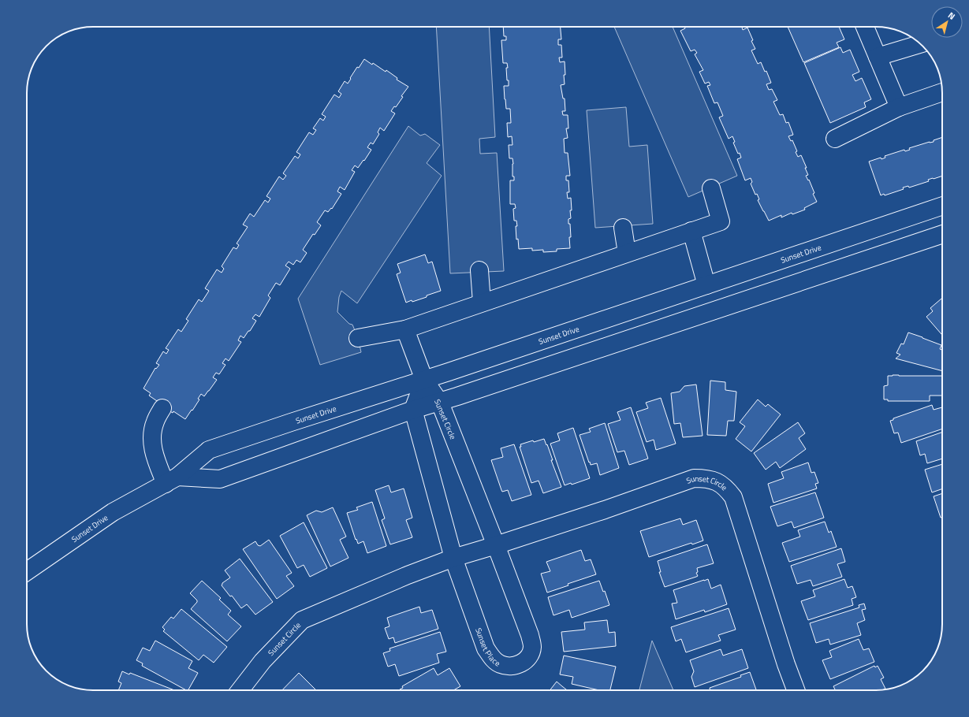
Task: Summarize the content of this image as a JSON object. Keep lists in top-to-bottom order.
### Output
{
  "streets": {
    "street": ["Sunset Drive", "Sunset Circle", "Sunset Place"]
  },
  "crossings": [
    ["Sunset Drive", "Sunset Circle"],
    ["Sunset Circle", "Sunset Place"]
  ],
  "north": "top right"
}
